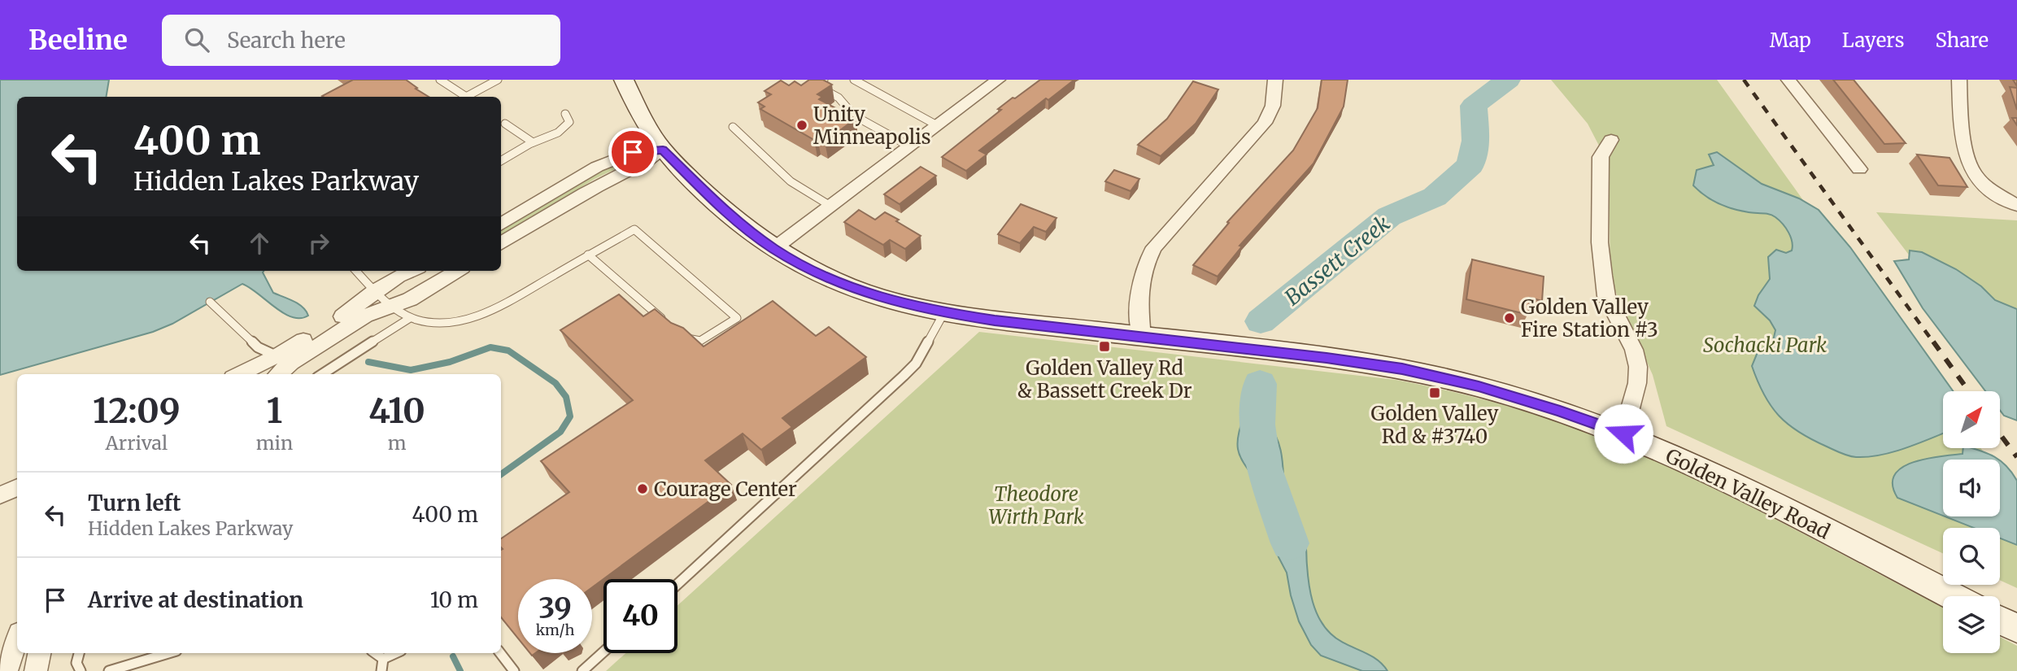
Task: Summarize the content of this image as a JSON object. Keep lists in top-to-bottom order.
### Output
{
  "streets": {
    "street": ["Golden Valley Road"]
  },
  "water": ["Bassett Creek"],
  "parks": ["Sochacki Park", "Theodore Wirth Park"],
  "places": {
    "other": ["Unity Minneapolis", "Golden Valley Fire Station #3", "Courage Center"],
    "transit": ["Golden Valley Rd & Bassett Creek Dr", "Golden Valley Rd & #3740"]
  },
  "north": "top right",
  "page": {
    "header": "Beeline",
    "search": "Search here",
    "nav": ["Map", "Layers", "Share"],
    "turn": ["400 m", "Hidden Lakes Parkway"],
    "eta": [
      "12:09",
      "Arrival",
      "1",
      "min",
      "410",
      "m"
    ],
    "list": [
      {
        "name": "Turn left",
        "note": "Hidden Lakes Parkway",
        "value": "400 m"
      },
      {
        "name": "Arrive at destination",
        "value": "10 m"
      }
    ],
    "speed": "39 km/h",
    "limit": "40"
  }
}
